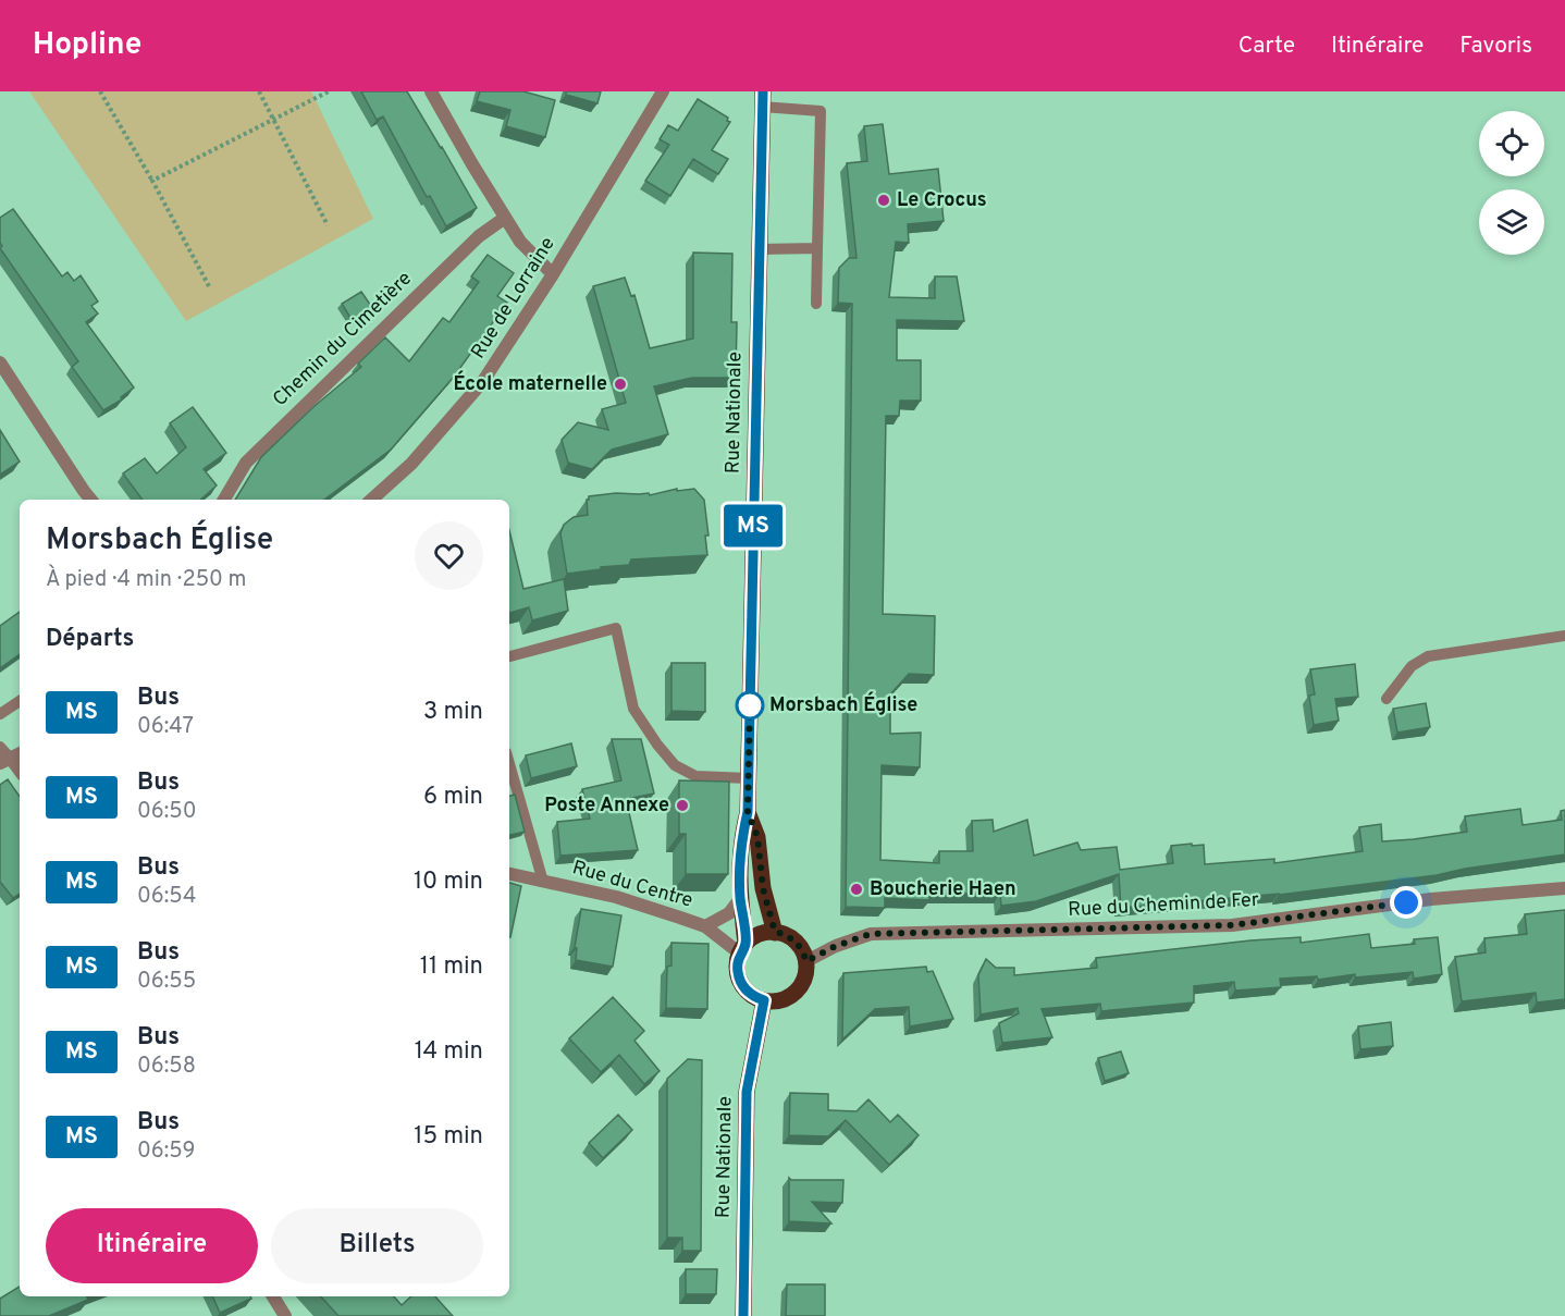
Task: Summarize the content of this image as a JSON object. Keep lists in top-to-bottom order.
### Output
{
  "streets": {
    "main road": ["Rue Nationale"],
    "street": [
      "Rue de Lorraine",
      "Chemin du Cimetière",
      "Rue du Centre",
      "Rue du Chemin de Fer"
    ]
  },
  "crossings": [
    ["Rue Nationale", "Rue du Centre"],
    ["Rue Nationale", "Rue du Chemin de Fer"],
    ["Rue du Centre", "Rue du Chemin de Fer"]
  ],
  "places": [
    "Le Crocus",
    "École maternelle",
    "Morsbach Église",
    "Poste Annexe",
    "Boucherie Haen"
  ],
  "lines": ["bus line MS"],
  "page": {
    "header": "Hopline",
    "nav": ["Carte", "Itinéraire", "Favoris"],
    "on_map": "MS",
    "heading": [
      ["Morsbach Église", "À pied · 4 min · 250 m"],
      "Départs"
    ],
    "list": [
      {
        "mark": "MS",
        "name": "Bus",
        "note": "06:47",
        "value": "3 min"
      },
      {
        "mark": "MS",
        "name": "Bus",
        "note": "06:50",
        "value": "6 min"
      },
      {
        "mark": "MS",
        "name": "Bus",
        "note": "06:54",
        "value": "10 min"
      },
      {
        "mark": "MS",
        "name": "Bus",
        "note": "06:55",
        "value": "11 min"
      },
      {
        "mark": "MS",
        "name": "Bus",
        "note": "06:58",
        "value": "14 min"
      },
      {
        "mark": "MS",
        "name": "Bus",
        "note": "06:59",
        "value": "15 min"
      }
    ],
    "buttons": ["Itinéraire", "Billets"]
  }
}
